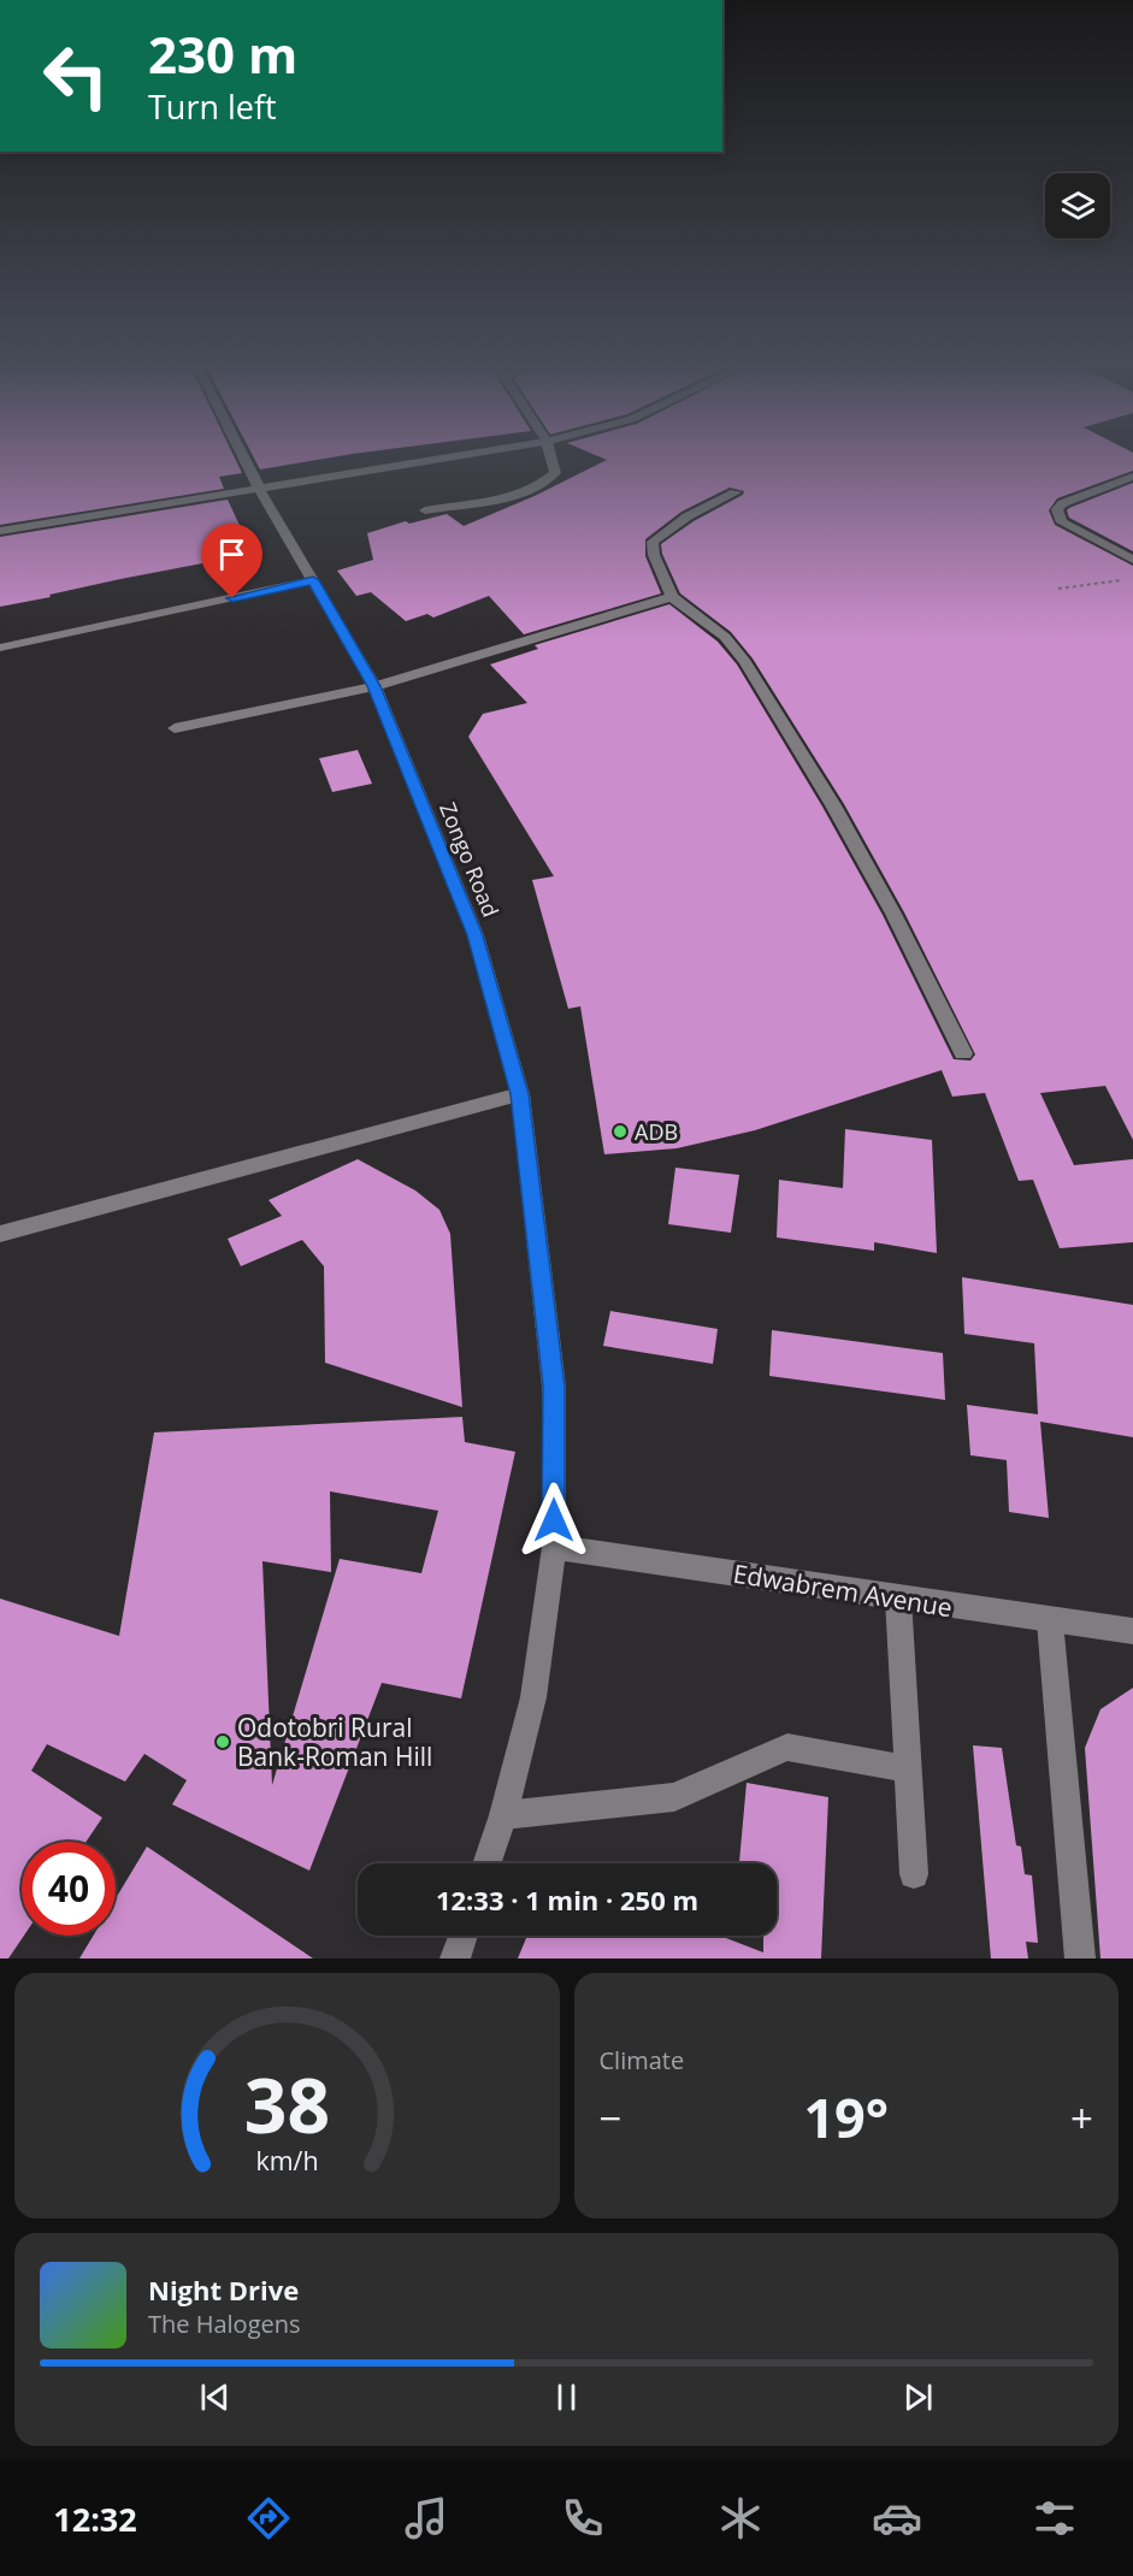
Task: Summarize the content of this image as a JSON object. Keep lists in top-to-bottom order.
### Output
{
  "streets": {
    "street": ["Zongo Road", "Edwabrem Avenue"]
  },
  "crossings": [
    ["Zongo Road", "Edwabrem Avenue"]
  ],
  "places": ["ADB", "Odotobri Rural Bank-Roman Hill"],
  "page": {
    "turn": ["230 m", "Turn left"],
    "limit": "40",
    "trip": "12:33 · 1 min · 250 m",
    "tile": "Climate",
    "heat": ["−", "19°", "+"],
    "song": ["Night Drive", "The Halogens"],
    "tabs": "12:32",
    "gauge": ["38", "km/h"]
  }
}
